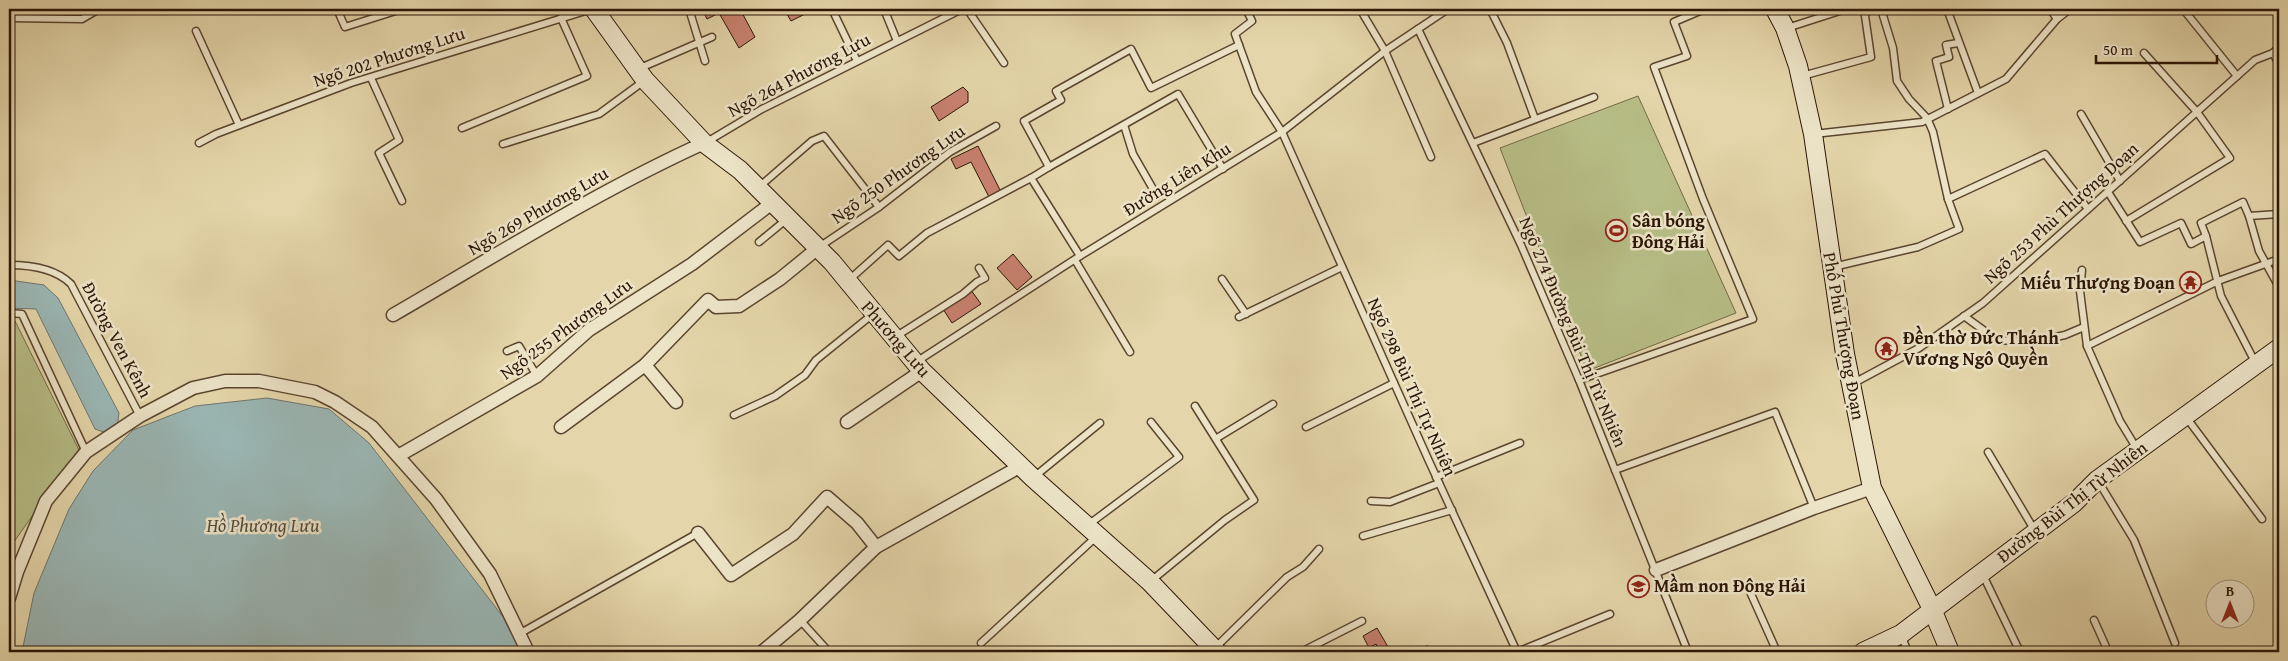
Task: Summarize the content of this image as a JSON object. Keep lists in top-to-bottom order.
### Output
{
  "streets": {
    "street": [
      "Ngõ 269 Phương Lưu",
      "Ngõ 255 Phương Lưu",
      "Phố Phủ Thượng Đoạn",
      "Phương Lưu",
      "Đường Bùi Thị Từ Nhiên"
    ],
    "lane": [
      "Ngõ 202 Phương Lưu",
      "Ngõ 264 Phương Lưu",
      "Ngõ 250 Phương Lưu",
      "Đường Liên Khu",
      "Ngõ 253 Phù Thượng Doạn",
      "Ngõ 274 Đường Bùi Thị Từ Nhiên",
      "Đường Ven Kênh",
      "Ngõ 298 Bùi Thị Tự Nhiên"
    ]
  },
  "crossings": [
    ["Ngõ 202 Phương Lưu", "Phương Lưu"],
    ["Ngõ 264 Phương Lưu", "Ngõ 269 Phương Lưu"],
    ["Ngõ 264 Phương Lưu", "Phương Lưu"],
    ["Ngõ 250 Phương Lưu", "Phương Lưu"],
    ["Đường Liên Khu", "Ngõ 274 Đường Bùi Thị Từ Nhiên"],
    ["Đường Liên Khu", "Phương Lưu"],
    ["Đường Liên Khu", "Ngõ 298 Bùi Thị Tự Nhiên"],
    ["Ngõ 269 Phương Lưu", "Phương Lưu"],
    ["Ngõ 253 Phù Thượng Doạn", "Phố Phủ Thượng Đoạn"],
    ["Ngõ 255 Phương Lưu", "Phương Lưu"],
    ["Phố Phủ Thượng Đoạn", "Đường Bùi Thị Từ Nhiên"]
  ],
  "water": ["Hồ Phương Lưu"],
  "places": {
    "sports": ["Sân bóng Đông Hải"],
    "temple": ["Miếu Thượng Đoạn", "Đền thờ Đức Thánh Vương Ngô Quyền"],
    "school or university": ["Mầm non Đông Hải"]
  },
  "scale_bar": "50 m",
  "north": "top"
}
